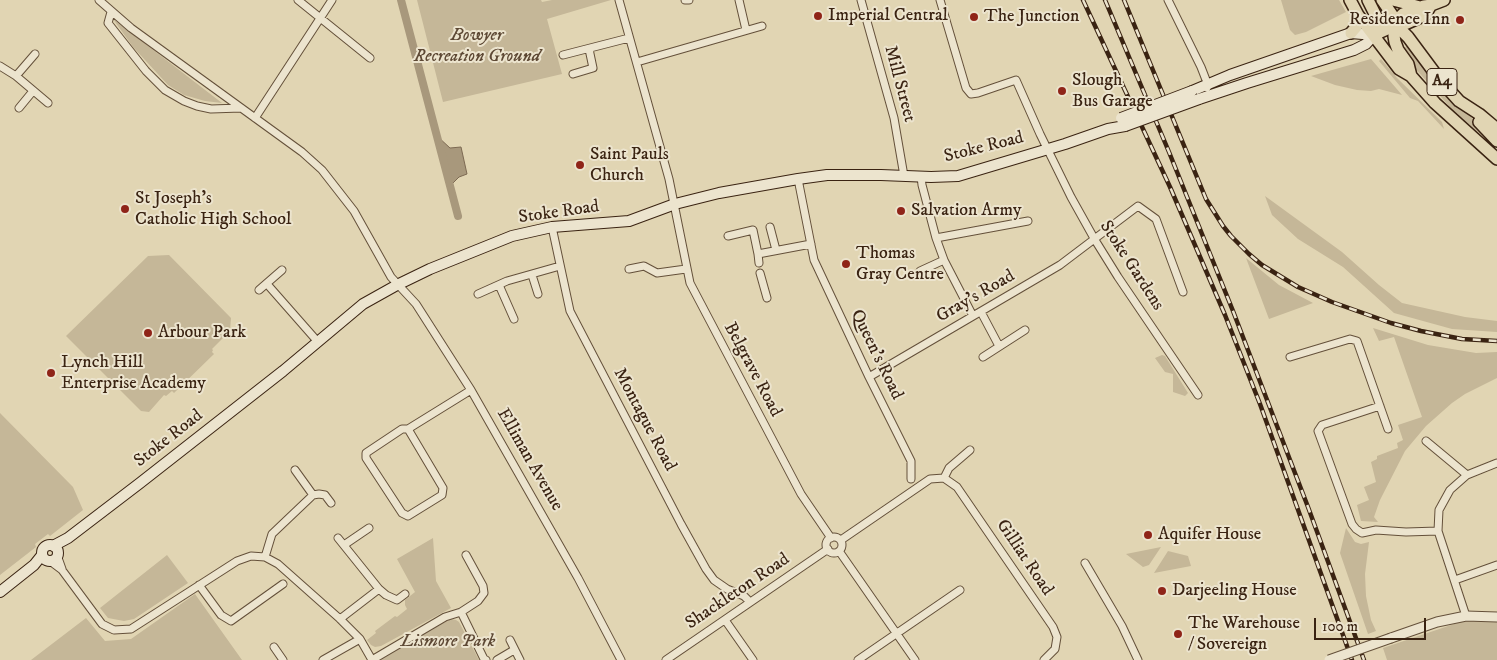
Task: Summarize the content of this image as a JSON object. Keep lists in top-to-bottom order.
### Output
{
  "streets": {
    "main road": ["A4", "Stoke Road"],
    "street": [
      "Mill Street",
      "Stoke Gardens",
      "Gray's Road",
      "Queen's Road",
      "Belgrave Road",
      "Montague Road",
      "Elliman Avenue",
      "Gilliat Road",
      "Shackleton Road"
    ]
  },
  "crossings": [
    ["A4", "Stoke Road"],
    ["Mill Street", "Stoke Road"],
    ["Stoke Road", "Stoke Gardens"],
    ["Stoke Road", "Queen's Road"],
    ["Stoke Road", "Belgrave Road"],
    ["Stoke Road", "Montague Road"],
    ["Stoke Road", "Elliman Avenue"],
    ["Stoke Gardens", "Gray's Road"],
    ["Gray's Road", "Queen's Road"],
    ["Belgrave Road", "Shackleton Road"],
    ["Montague Road", "Shackleton Road"]
  ],
  "parks": ["Bowyer Recreation Ground", "Lismore Park"],
  "places": [
    "Imperial Central",
    "The Junction",
    "Residence Inn",
    "Slough Bus Garage",
    "Saint Pauls Church",
    "St Joseph's Catholic High School",
    "Salvation Army",
    "Thomas Gray Centre",
    "Arbour Park",
    "Lynch Hill Enterprise Academy",
    "Aquifer House",
    "Darjeeling House",
    "The Warehouse / Sovereign"
  ],
  "scale_bar": "100 m"
}
